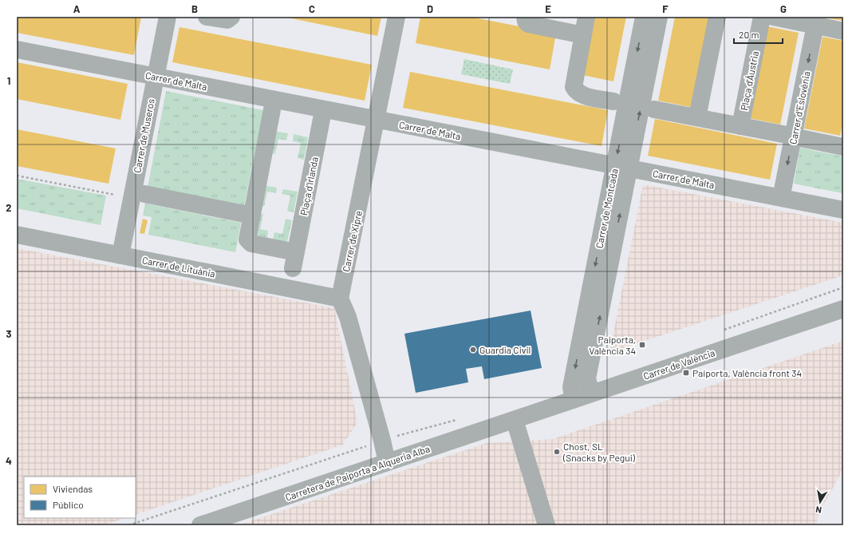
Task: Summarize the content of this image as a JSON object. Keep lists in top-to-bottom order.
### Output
{
  "streets": {
    "street": [
      "Carrer de Malta",
      "Plaça d'Àustria",
      "Carrer d'Eslovènia",
      "Carrer de Museros",
      "Plaça d'Irlanda",
      "Carrer de Montcada",
      "Carrer de Xipre",
      "Carrer de Lituània",
      "Carrer de València",
      "Carretera de Paiporta a Alqueria Alba"
    ]
  },
  "crossings": [
    ["Carrer de Malta", "Carrer d'Eslovènia"],
    ["Carrer de Malta", "Carrer de Museros"],
    ["Carrer de Malta", "Carrer de Montcada"],
    ["Carrer de Malta", "Carrer de Xipre"],
    ["Carrer de Museros", "Carrer de Lituània"],
    ["Carrer de Montcada", "Carrer de València"],
    ["Carrer de Xipre", "Carrer de Lituània"],
    ["Carrer de València", "Carretera de Paiporta a Alqueria Alba"]
  ],
  "places": {
    "transit": ["Paiporta, València 34", "Paiporta, València front 34"],
    "other": ["Guardia Civil", "Chost, SL (Snacks by Pegui)"]
  },
  "legend": ["Viviendas", "Público"],
  "scale_bar": "20 m",
  "north": "bottom",
  "grid": {
    "columns": [
      "A",
      "B",
      "C",
      "D",
      "E",
      "F",
      "G"
    ],
    "rows": [
      "1",
      "2",
      "3",
      "4"
    ]
  }
}
